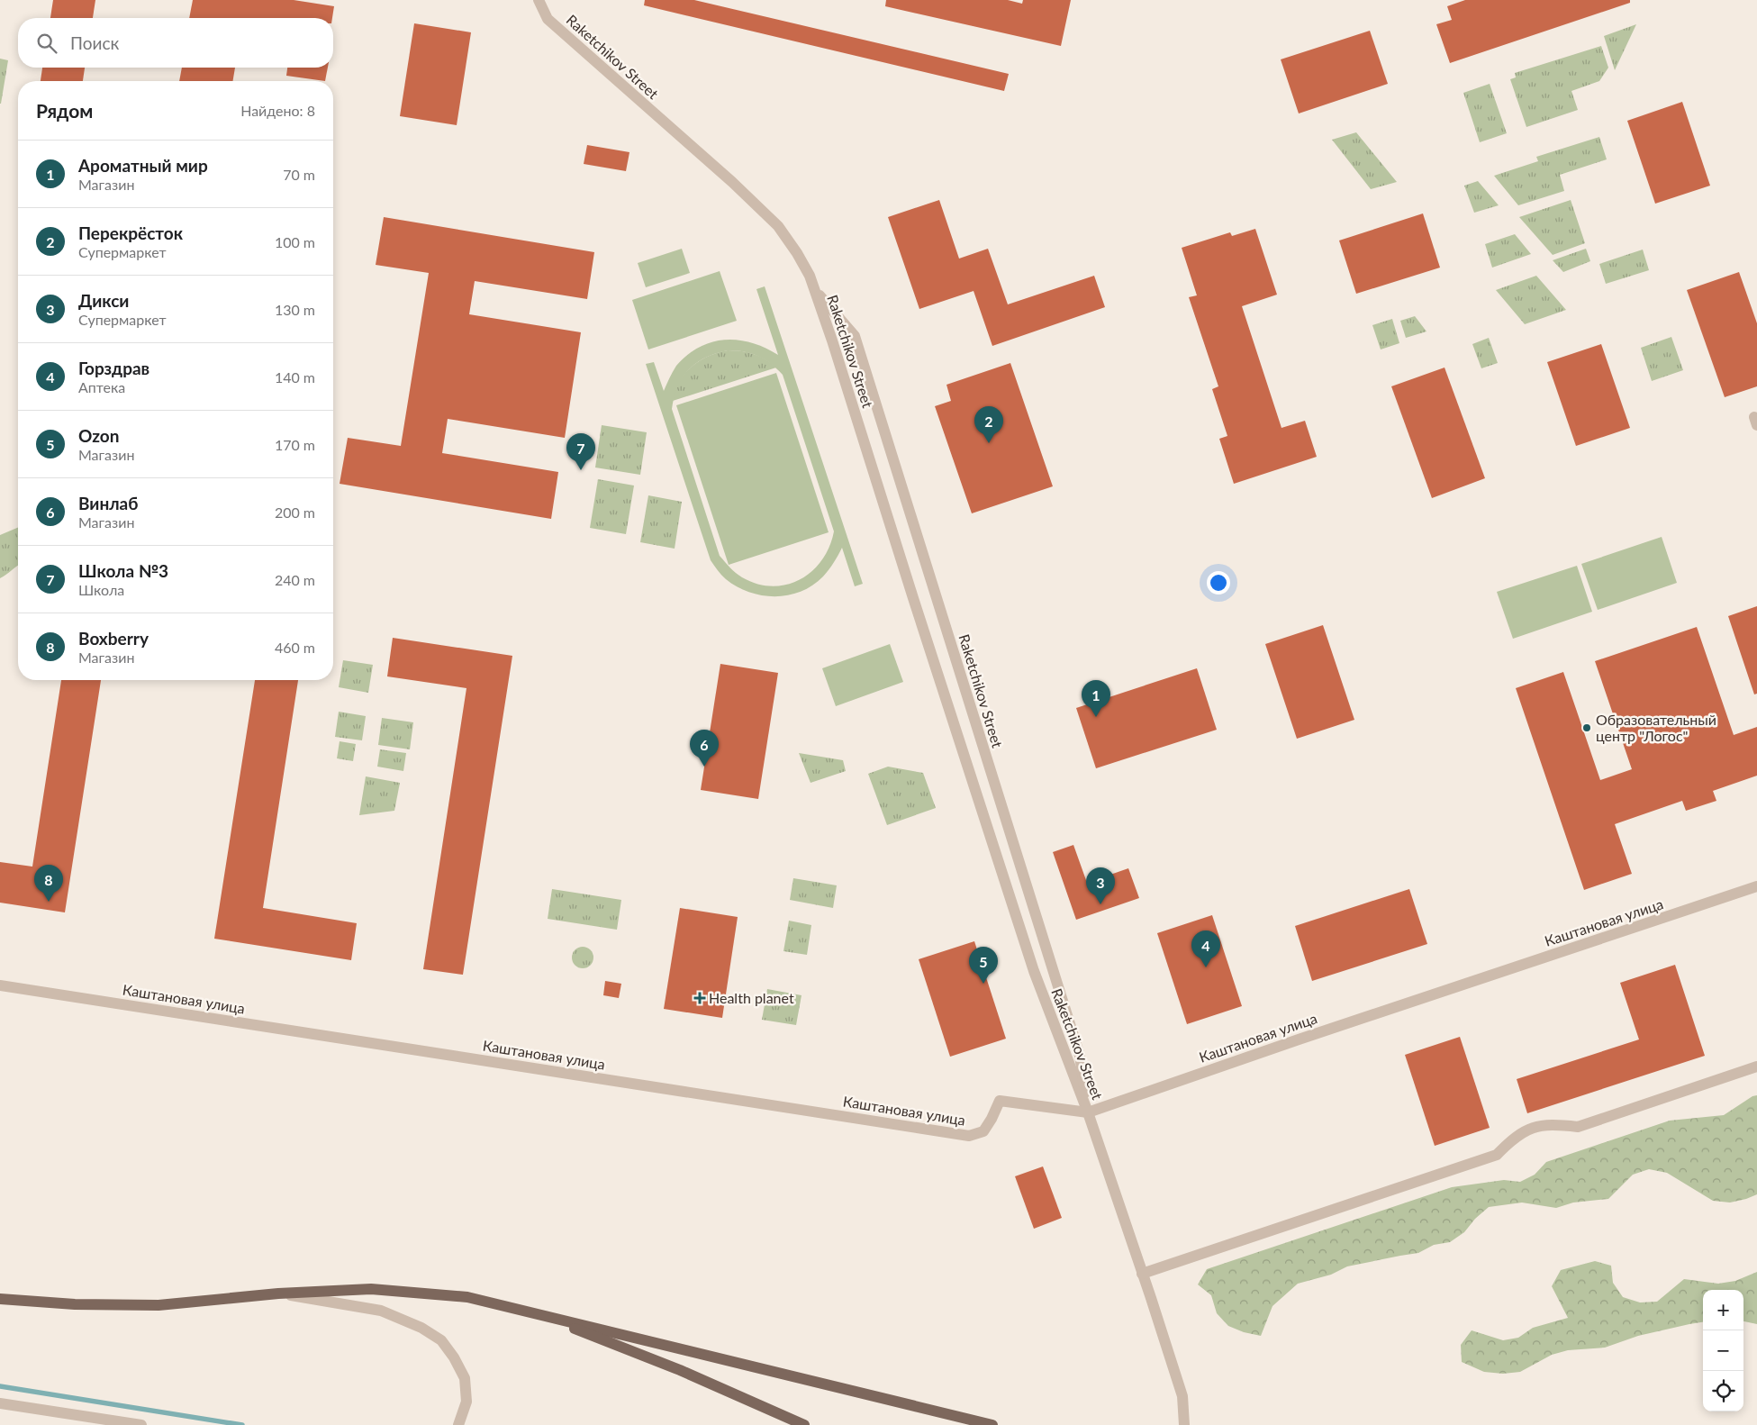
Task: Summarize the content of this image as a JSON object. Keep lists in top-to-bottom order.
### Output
{
  "streets": {
    "street": ["Raketchikov Street", "Каштановая улица"]
  },
  "crossings": [
    ["Raketchikov Street", "Каштановая улица"]
  ],
  "places": {
    "other": ["Образовательный центр \"Логос\""],
    "health": ["Health planet"]
  },
  "page": {
    "search": "Поиск",
    "heading": ["Рядом", "Найдено: 8"],
    "list": [
      {
        "mark": "1",
        "name": "Ароматный мир",
        "note": "Магазин",
        "value": "70 m"
      },
      {
        "mark": "2",
        "name": "Перекрёсток",
        "note": "Супермаркет",
        "value": "100 m"
      },
      {
        "mark": "3",
        "name": "Дикси",
        "note": "Супермаркет",
        "value": "130 m"
      },
      {
        "mark": "4",
        "name": "Горздрав",
        "note": "Аптека",
        "value": "140 m"
      },
      {
        "mark": "5",
        "name": "Ozon",
        "note": "Магазин",
        "value": "170 m"
      },
      {
        "mark": "6",
        "name": "Винлаб",
        "note": "Магазин",
        "value": "200 m"
      },
      {
        "mark": "7",
        "name": "Школа №3",
        "note": "Школа",
        "value": "240 m"
      },
      {
        "mark": "8",
        "name": "Boxberry",
        "note": "Магазин",
        "value": "460 m"
      }
    ],
    "pins": [
      "2",
      "7",
      "1",
      "6",
      "8",
      "3",
      "4",
      "5"
    ],
    "map_buttons": ["+", "−"]
  }
}
